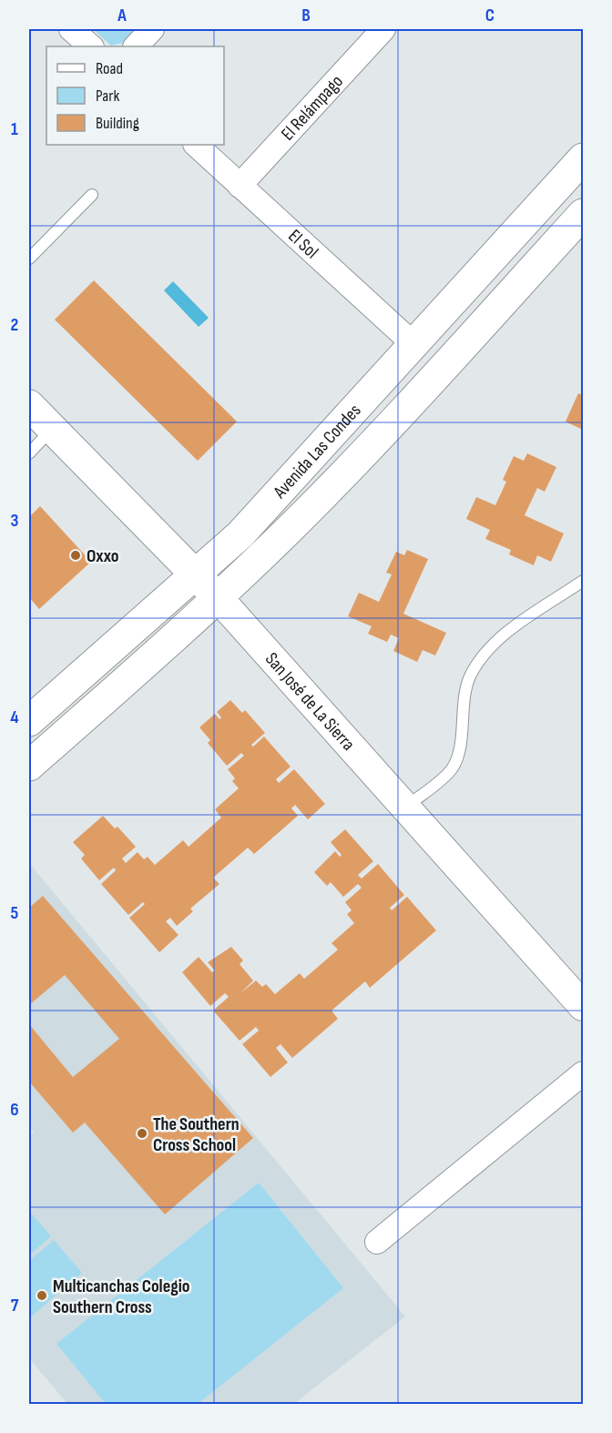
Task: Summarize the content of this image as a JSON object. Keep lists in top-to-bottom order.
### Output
{
  "streets": {
    "main road": ["Avenida Las Condes", "San José de La Sierra"],
    "street": ["El Relámpago", "El Sol"]
  },
  "crossings": [
    ["El Relámpago", "El Sol"],
    ["El Sol", "Avenida Las Condes"],
    ["Avenida Las Condes", "San José de La Sierra"]
  ],
  "places": ["Oxxo", "The Southern Cross School", "Multicanchas Colegio Southern Cross"],
  "legend": ["Road", "Park", "Building"],
  "grid": {
    "columns": ["A", "B", "C"],
    "rows": [
      "1",
      "2",
      "3",
      "4",
      "5",
      "6",
      "7"
    ]
  }
}
